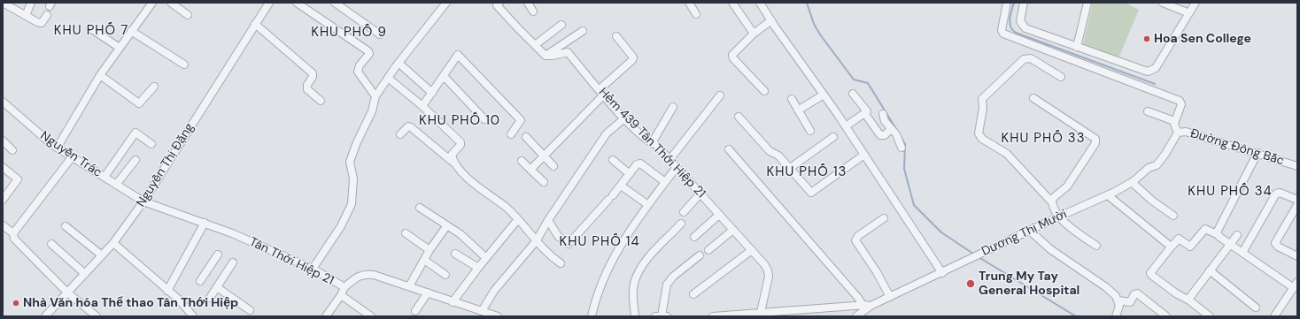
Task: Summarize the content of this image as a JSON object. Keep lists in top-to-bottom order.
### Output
{
  "streets": {
    "street": [
      "Hẻm 439 Tân Thới Hiệp 21",
      "Đường Đông Bắc",
      "Nguyễn Trác",
      "Nguyễn Thị Đặng",
      "Dương Thị Mười",
      "Tân Thới Hiệp 21"
    ]
  },
  "crossings": [
    ["Đường Đông Bắc", "Dương Thị Mười"],
    ["Nguyễn Trác", "Nguyễn Thị Đặng"],
    ["Nguyễn Trác", "Tân Thới Hiệp 21"],
    ["Nguyễn Thị Đặng", "Tân Thới Hiệp 21"]
  ],
  "districts": [
    "KHU PHỐ 7",
    "KHU PHỐ 9",
    "KHU PHỐ 10",
    "KHU PHỐ 33",
    "KHU PHỐ 13",
    "KHU PHỐ 34",
    "KHU PHỐ 14"
  ],
  "places": ["Hoa Sen College", "Trung My Tay General Hospital", "Nhà Văn hóa Thể thao Tân Thới Hiệp"]
}
